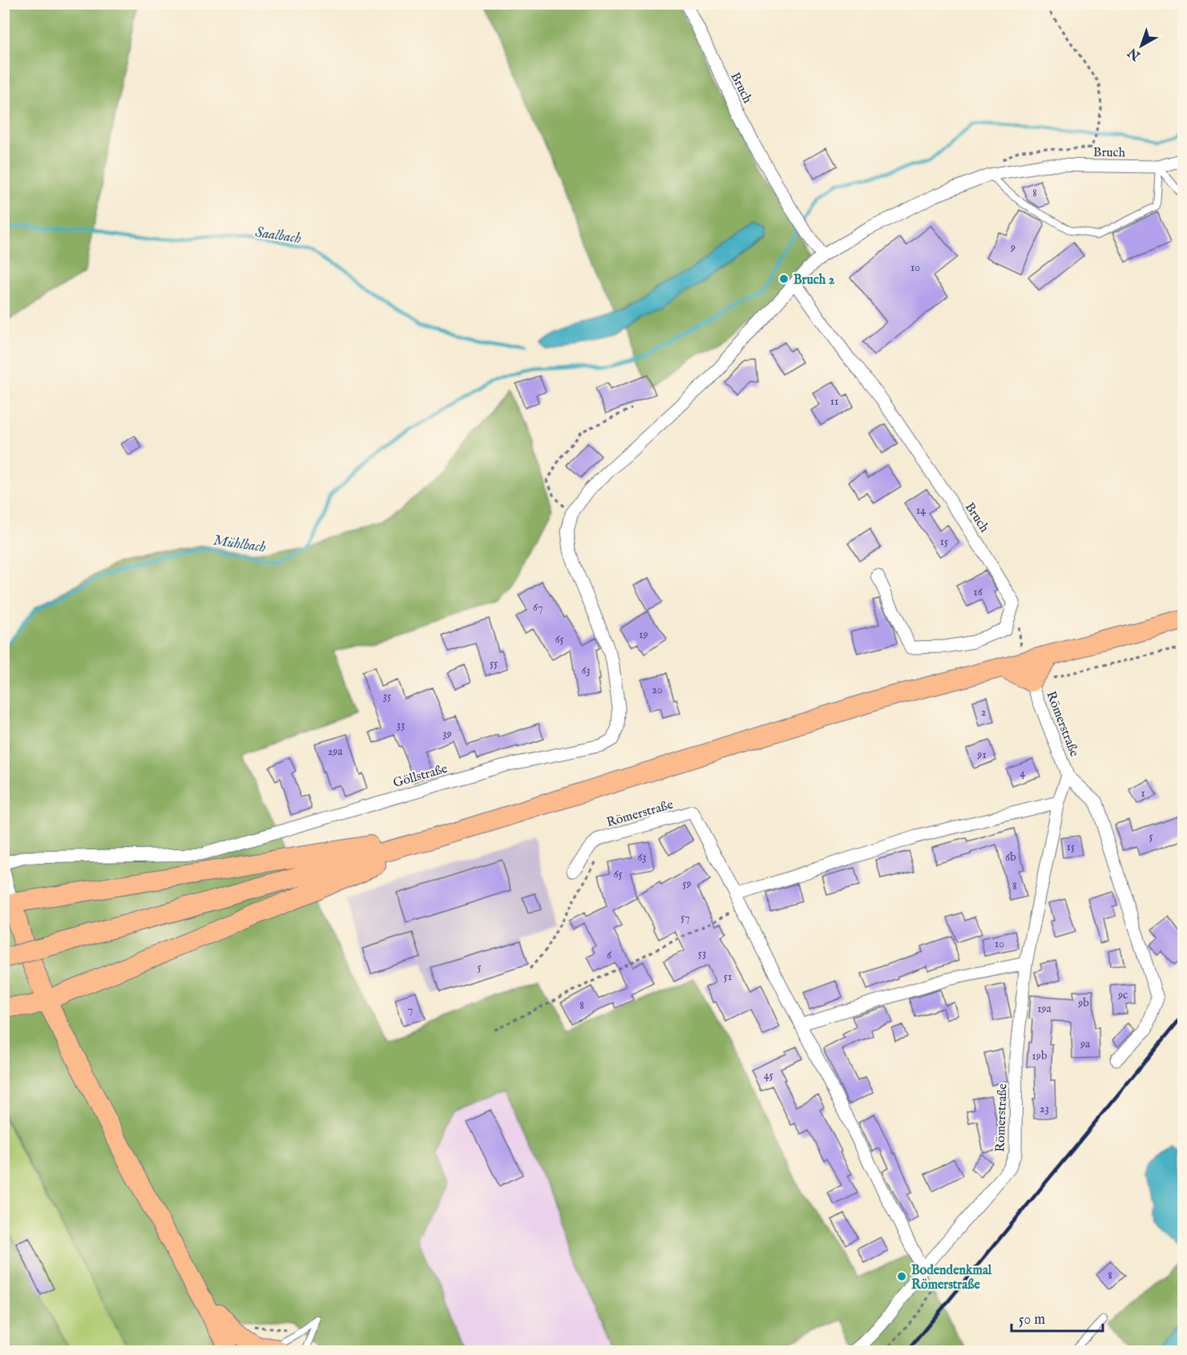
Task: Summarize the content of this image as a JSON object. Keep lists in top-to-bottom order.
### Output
{
  "streets": {
    "street": ["Bruch", "Römerstraße", "Göllstraße"]
  },
  "crossings": [
    ["Bruch", "Göllstraße"]
  ],
  "water": ["Saalbach", "Mühlbach"],
  "places": ["Bruch 2", "Bodendenkmal Römerstraße"],
  "house_numbers": [
    "8",
    "9",
    "10",
    "11",
    "14",
    "15",
    "16",
    "67",
    "19",
    "65",
    "55",
    "63",
    "20",
    "35",
    "2",
    "33",
    "39",
    "29a",
    "91",
    "4",
    "1",
    "5",
    "15",
    "63",
    "6b",
    "65",
    "59",
    "8",
    "57",
    "10",
    "53",
    "6",
    "5",
    "51",
    "9c",
    "9b",
    "8",
    "19a",
    "7",
    "9a",
    "19b",
    "45",
    "23",
    "8"
  ],
  "scale_bar": "50 m",
  "north": "bottom left"
}
